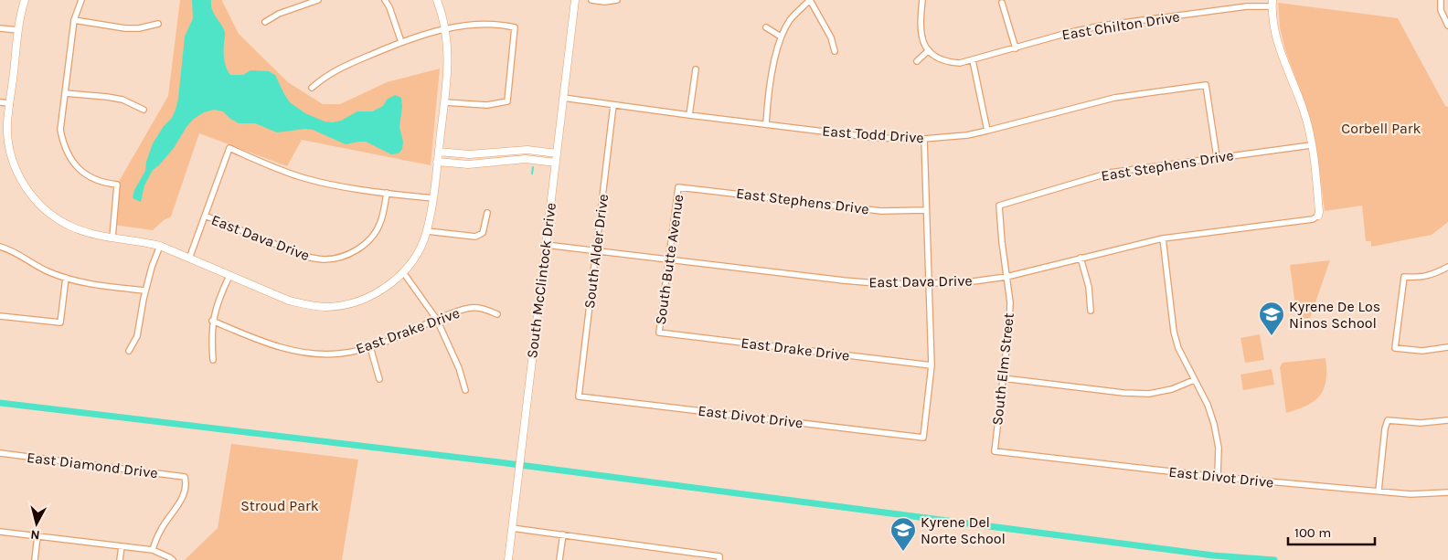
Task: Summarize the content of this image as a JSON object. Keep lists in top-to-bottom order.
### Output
{
  "streets": {
    "street": [
      "East Chilton Drive",
      "East Todd Drive",
      "East Stephens Drive",
      "East Dava Drive",
      "South Alder Drive",
      "South Butte Avenue",
      "South McClintock Drive",
      "East Drake Drive",
      "South Elm Street",
      "East Divot Drive",
      "East Diamond Drive"
    ]
  },
  "crossings": [
    ["East Todd Drive", "East Stephens Drive"],
    ["East Todd Drive", "South Alder Drive"],
    ["East Todd Drive", "South McClintock Drive"],
    ["East Stephens Drive", "South Butte Avenue"],
    ["East Stephens Drive", "South Elm Street"],
    ["East Dava Drive", "South Alder Drive"],
    ["East Dava Drive", "South Butte Avenue"],
    ["East Dava Drive", "South McClintock Drive"],
    ["East Dava Drive", "South Elm Street"],
    ["South Alder Drive", "East Divot Drive"],
    ["South Butte Avenue", "East Drake Drive"],
    ["East Drake Drive", "East Divot Drive"],
    ["South Elm Street", "East Divot Drive"]
  ],
  "parks": ["Corbell Park", "Stroud Park"],
  "places": {
    "school or university": ["Kyrene De Los Ninos School", "Kyrene Del Norte School"]
  },
  "scale_bar": "100 m",
  "north": "bottom"
}
